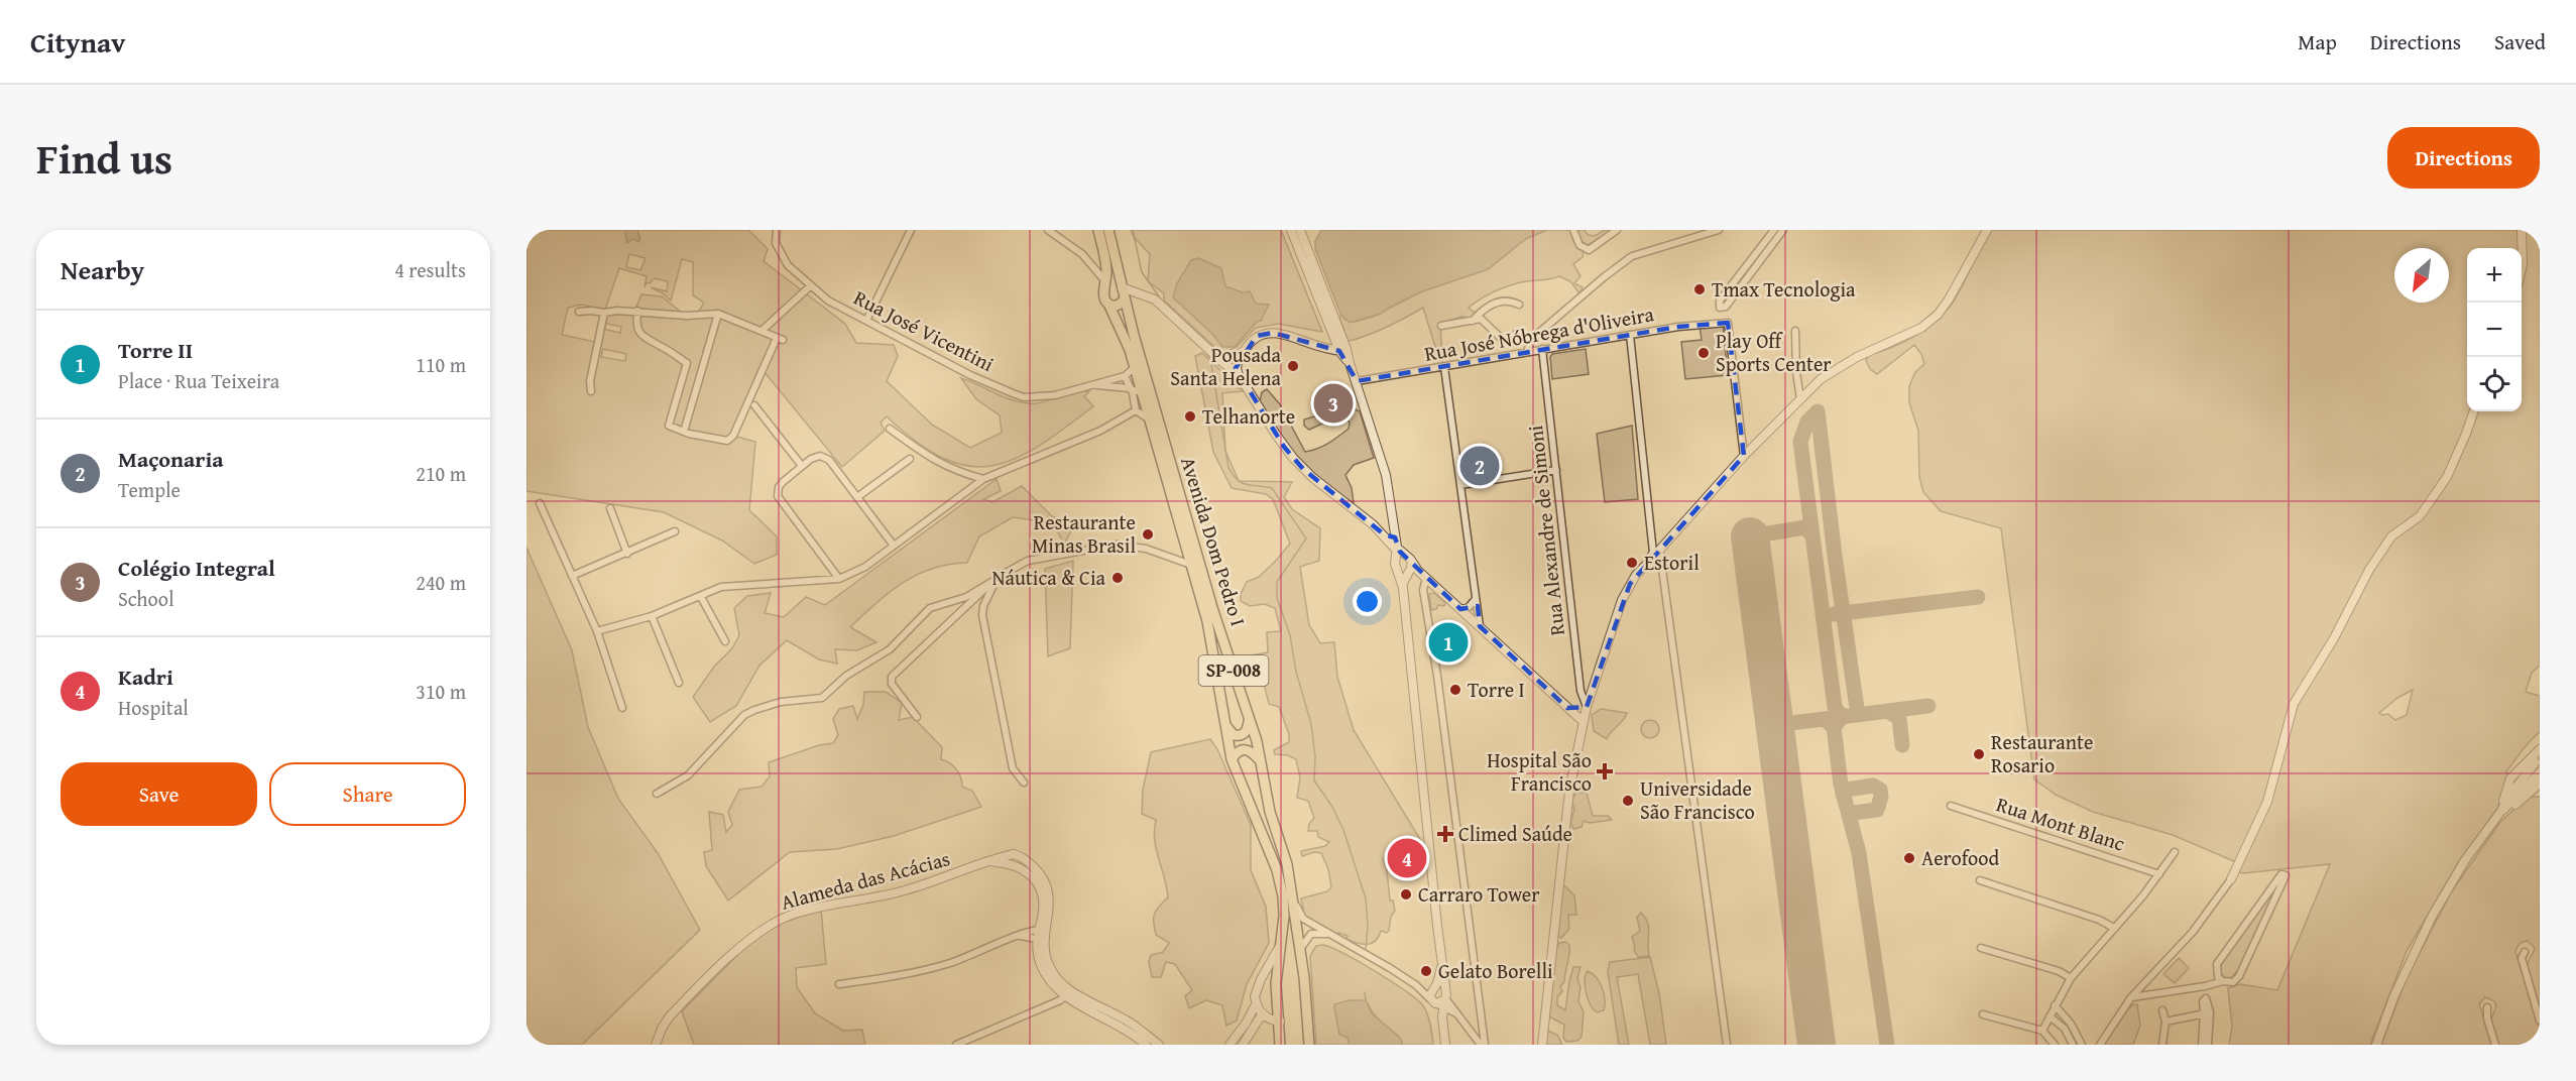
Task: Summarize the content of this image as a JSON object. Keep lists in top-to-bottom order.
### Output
{
  "streets": {
    "main road": ["Avenida Dom Pedro I", "SP-008"],
    "street": [
      "Rua José Vicentini",
      "Rua José Nóbrega d'Oliveira",
      "Rua Alexandre de Simoni",
      "Rua Mont Blanc",
      "Alameda das Acácias"
    ]
  },
  "crossings": [
    ["Rua José Vicentini", "Avenida Dom Pedro I"],
    ["Rua José Nóbrega d'Oliveira", "Rua Alexandre de Simoni"],
    ["Avenida Dom Pedro I", "SP-008"]
  ],
  "places": {
    "other": [
      "Tmax Tecnologia",
      "Play Off Sports Center",
      "Pousada Santa Helena",
      "Telhanorte",
      "Restaurante Minas Brasil",
      "Estoril",
      "Náutica & Cia",
      "Torre I",
      "Restaurante Rosario",
      "Universidade São Francisco",
      "Aerofood",
      "Carraro Tower",
      "Gelato Borelli"
    ],
    "health": ["Hospital São Francisco", "Climed Saúde"]
  },
  "north": "bottom left",
  "page": {
    "header": "Citynav",
    "nav": ["Map", "Directions", "Saved"],
    "title": "Find us",
    "buttons": [
      "Directions",
      ["Save", "Share"]
    ],
    "heading": ["Nearby", "4 results"],
    "map_buttons": ["+", "−"],
    "list": [
      {
        "mark": "1",
        "name": "Torre II",
        "note": "Place · Rua Teixeira",
        "value": "110 m"
      },
      {
        "mark": "2",
        "name": "Maçonaria",
        "note": "Temple",
        "value": "210 m"
      },
      {
        "mark": "3",
        "name": "Colégio Integral",
        "note": "School",
        "value": "240 m"
      },
      {
        "mark": "4",
        "name": "Kadri",
        "note": "Hospital",
        "value": "310 m"
      }
    ],
    "pins": [
      "3",
      "2",
      "1",
      "4"
    ]
  }
}
